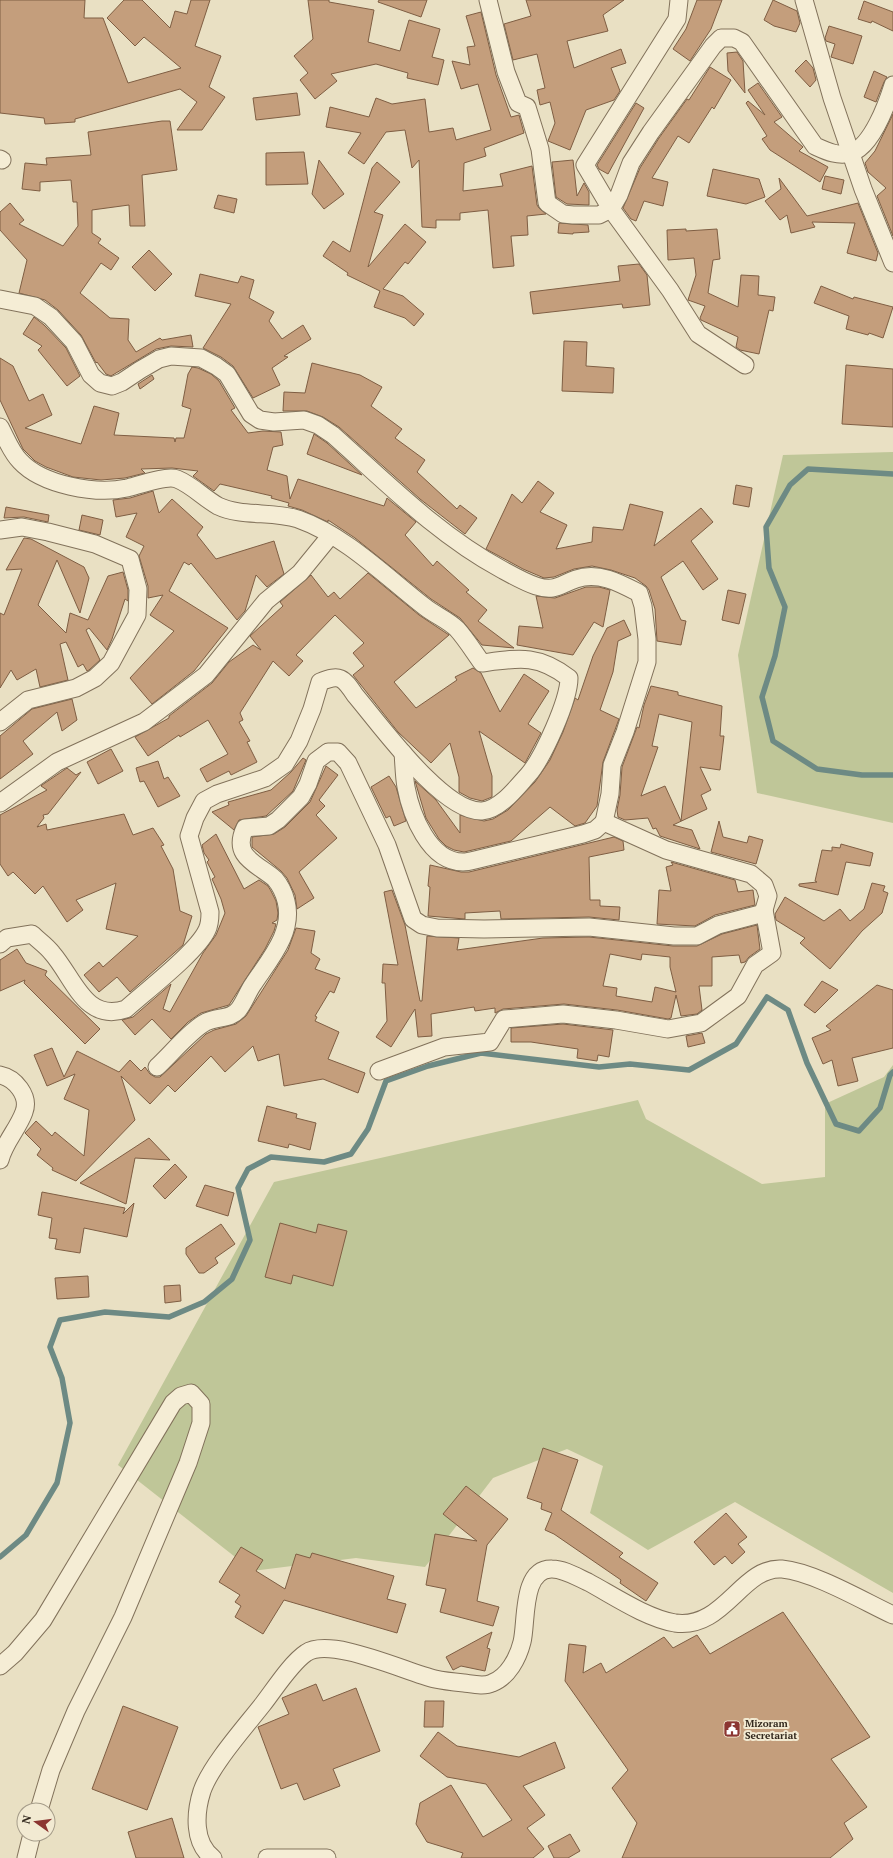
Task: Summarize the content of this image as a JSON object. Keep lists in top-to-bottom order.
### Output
{
  "places": {
    "public building": ["Mizoram Secretariat"]
  },
  "north": "left"
}
